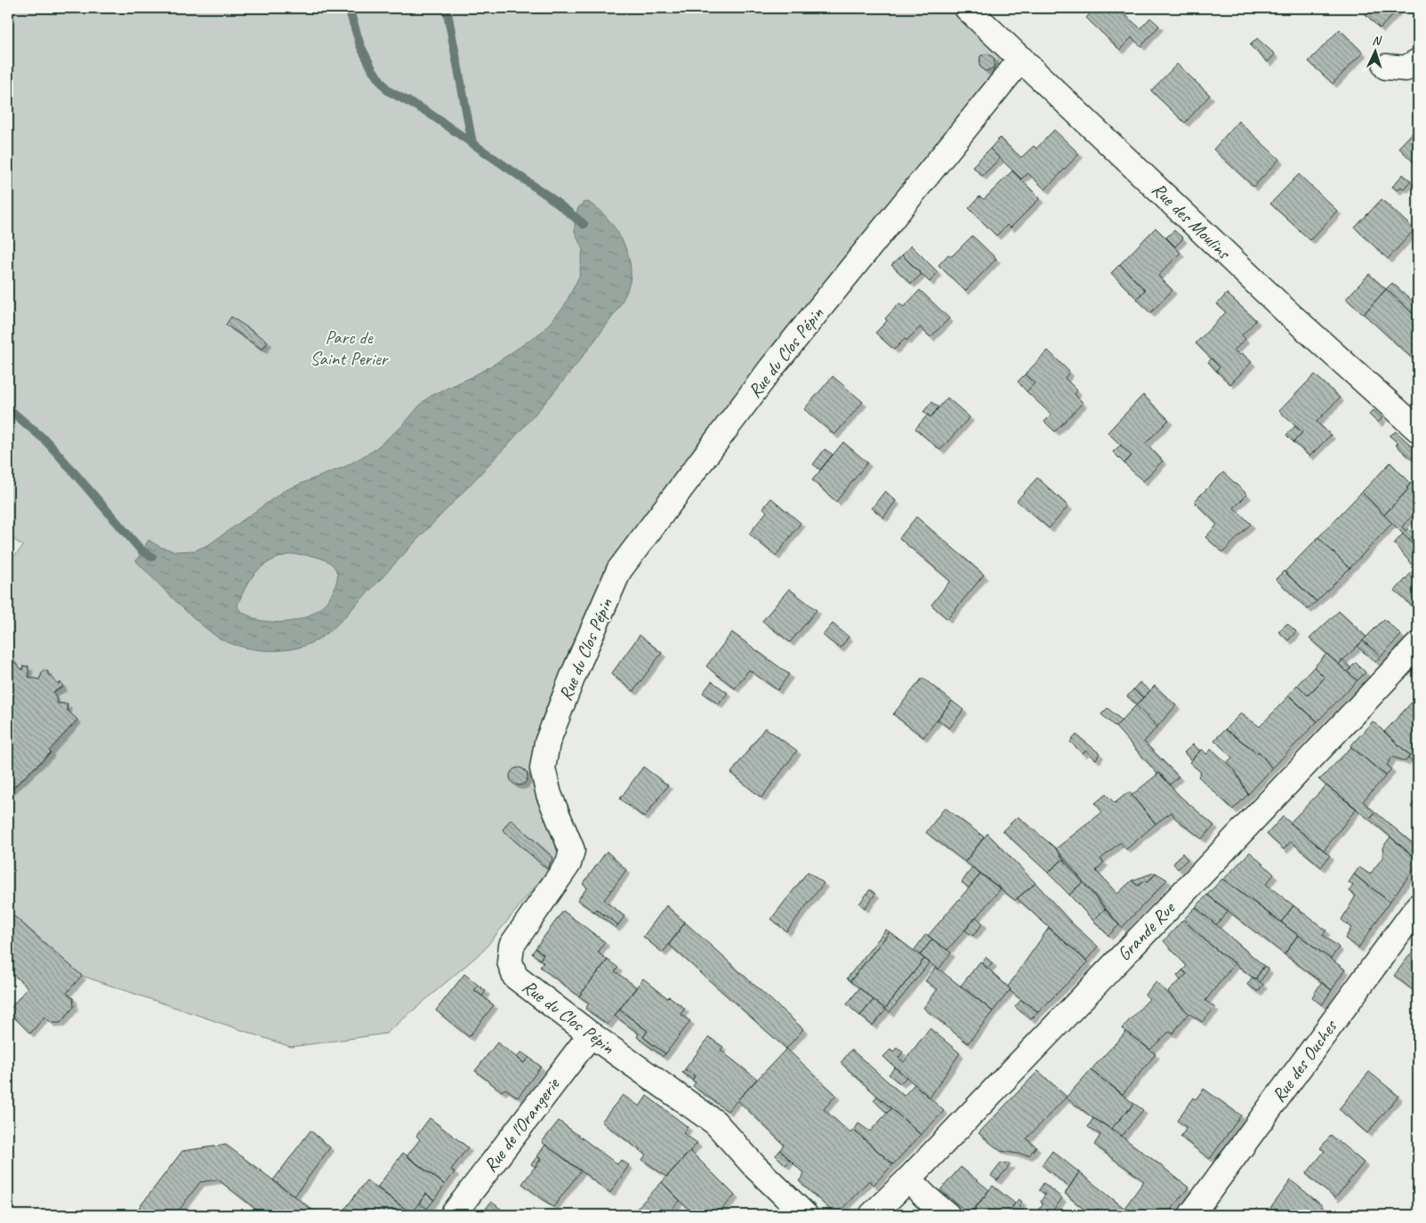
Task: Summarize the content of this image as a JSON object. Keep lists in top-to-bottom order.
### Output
{
  "streets": {
    "street": [
      "Rue des Moulins",
      "Rue du Clos Pépin",
      "Grande Rue",
      "Rue des Ouches",
      "Rue de l'Orangerie"
    ]
  },
  "crossings": [
    ["Rue des Moulins", "Rue du Clos Pépin"],
    ["Rue du Clos Pépin", "Rue de l'Orangerie"]
  ],
  "parks": ["Parc de Saint Perier"],
  "north": "top"
}
